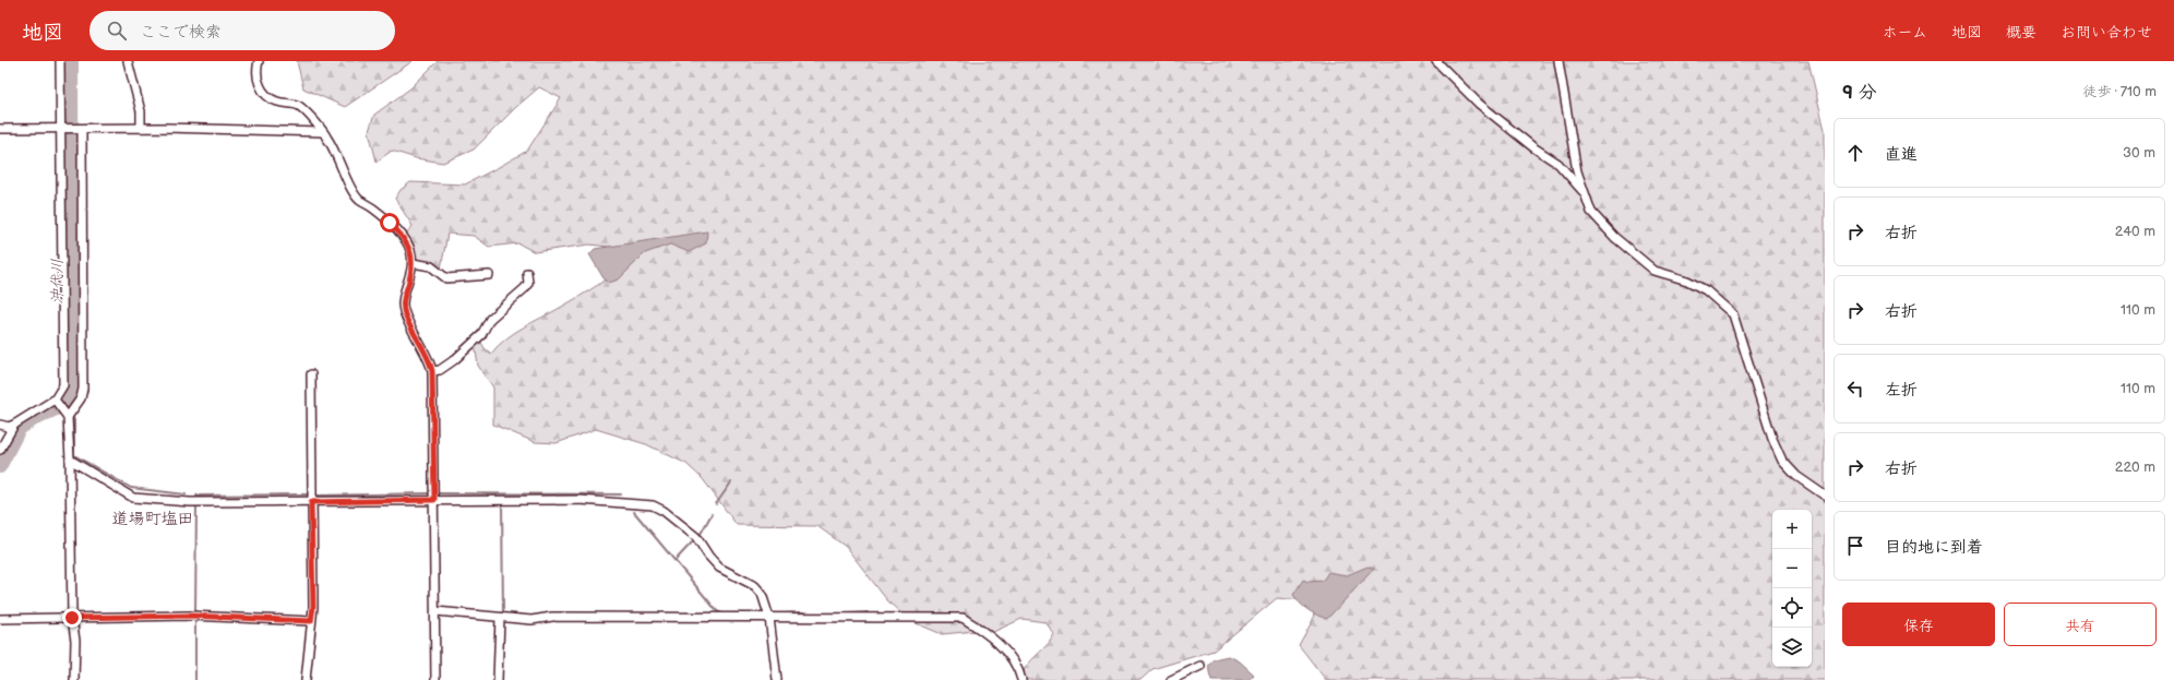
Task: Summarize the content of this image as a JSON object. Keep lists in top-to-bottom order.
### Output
{
  "districts": ["道場町塩田"],
  "water": ["沖代川"],
  "page": {
    "header": "地図",
    "search": "ここで検索",
    "nav": [
      "ホーム",
      "地図",
      "概要",
      "お問い合わせ"
    ],
    "heading": ["9 分", "徒歩 · 710 m"],
    "list": [
      ["直進", "30 m"],
      ["右折", "240 m"],
      ["右折", "110 m"],
      ["左折", "110 m"],
      ["右折", "220 m"],
      "目的地に到着"
    ],
    "map_buttons": ["+", "−"],
    "buttons": ["保存", "共有"]
  }
}
